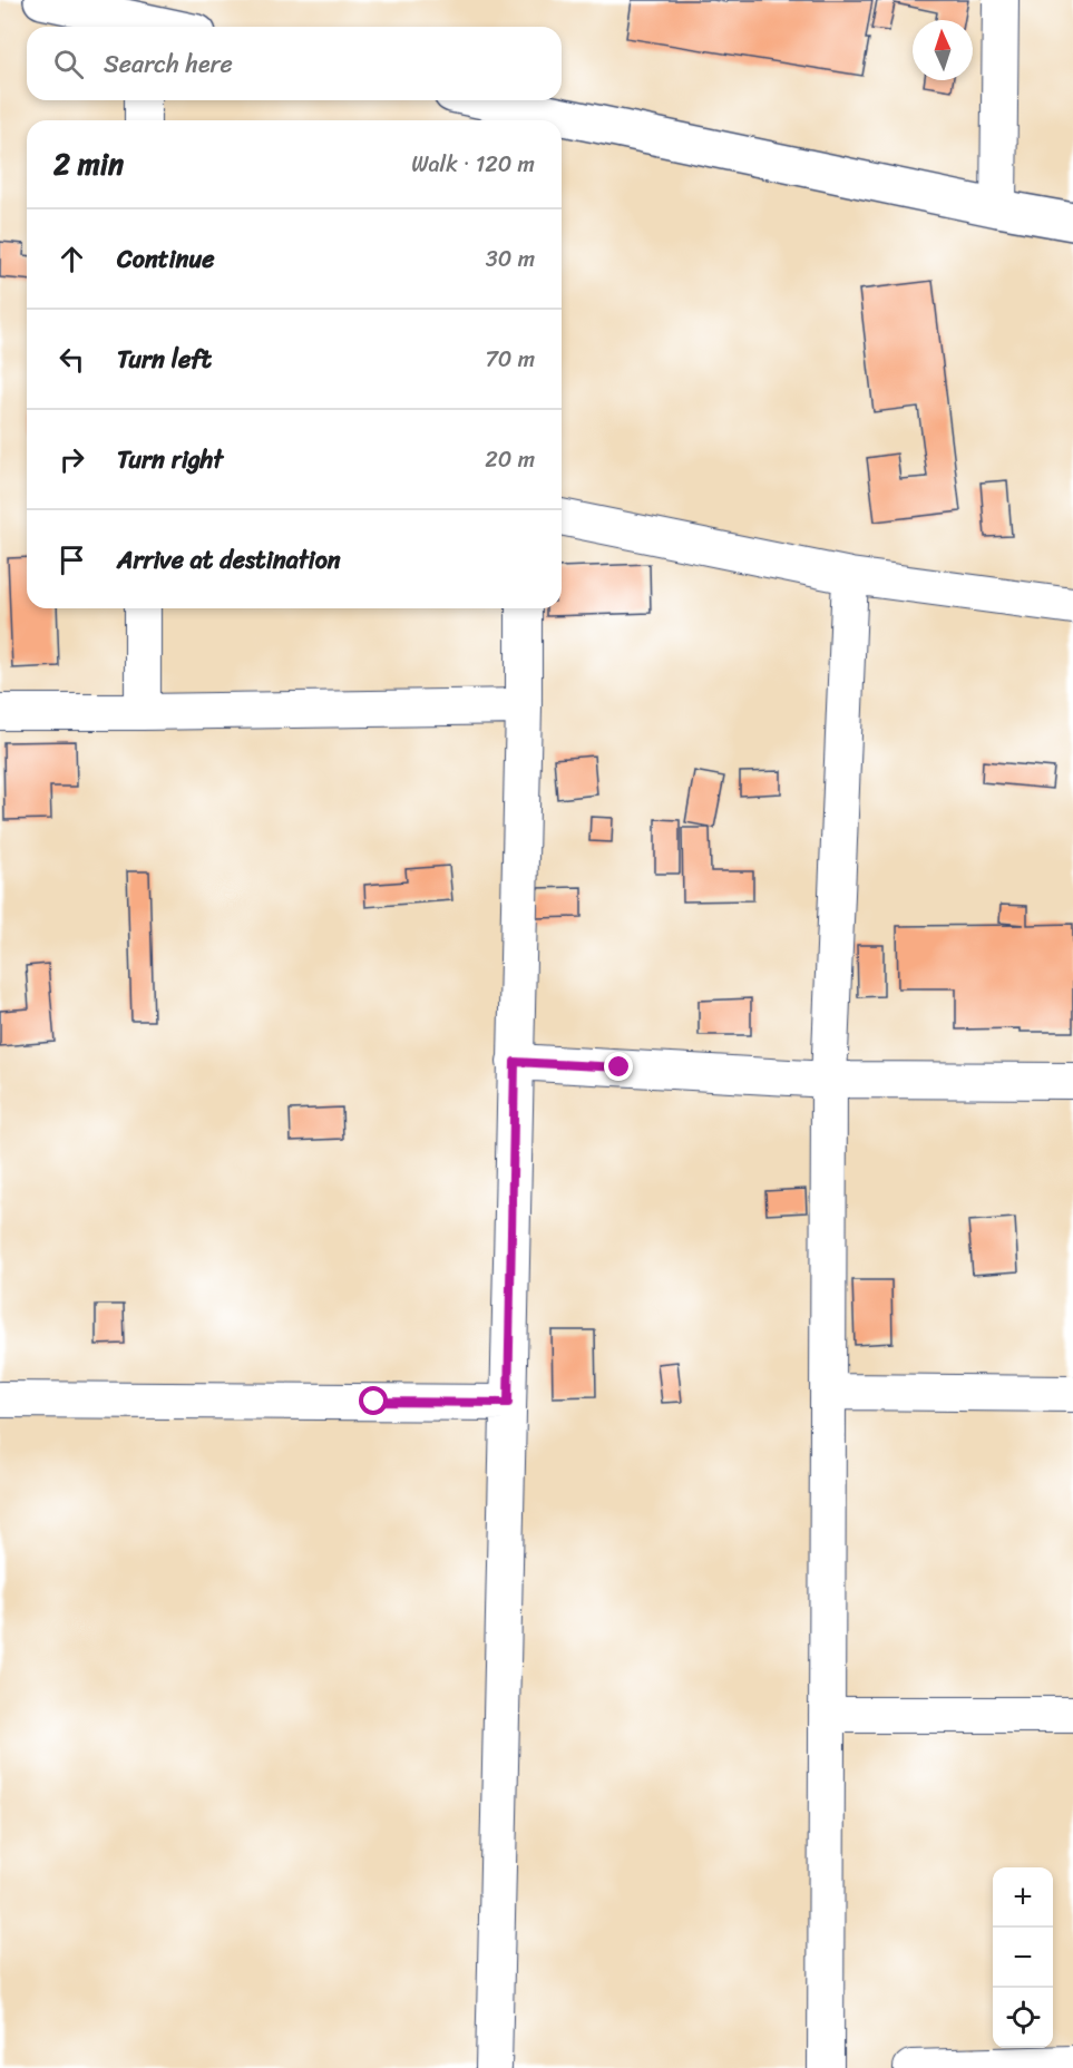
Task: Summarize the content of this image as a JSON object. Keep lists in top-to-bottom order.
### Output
{
  "north": "top",
  "page": {
    "search": "Search here",
    "heading": ["2 min", "Walk · 120 m"],
    "list": [
      ["Continue", "30 m"],
      ["Turn left", "70 m"],
      ["Turn right", "20 m"],
      "Arrive at destination"
    ],
    "map_buttons": ["+", "−"]
  }
}
